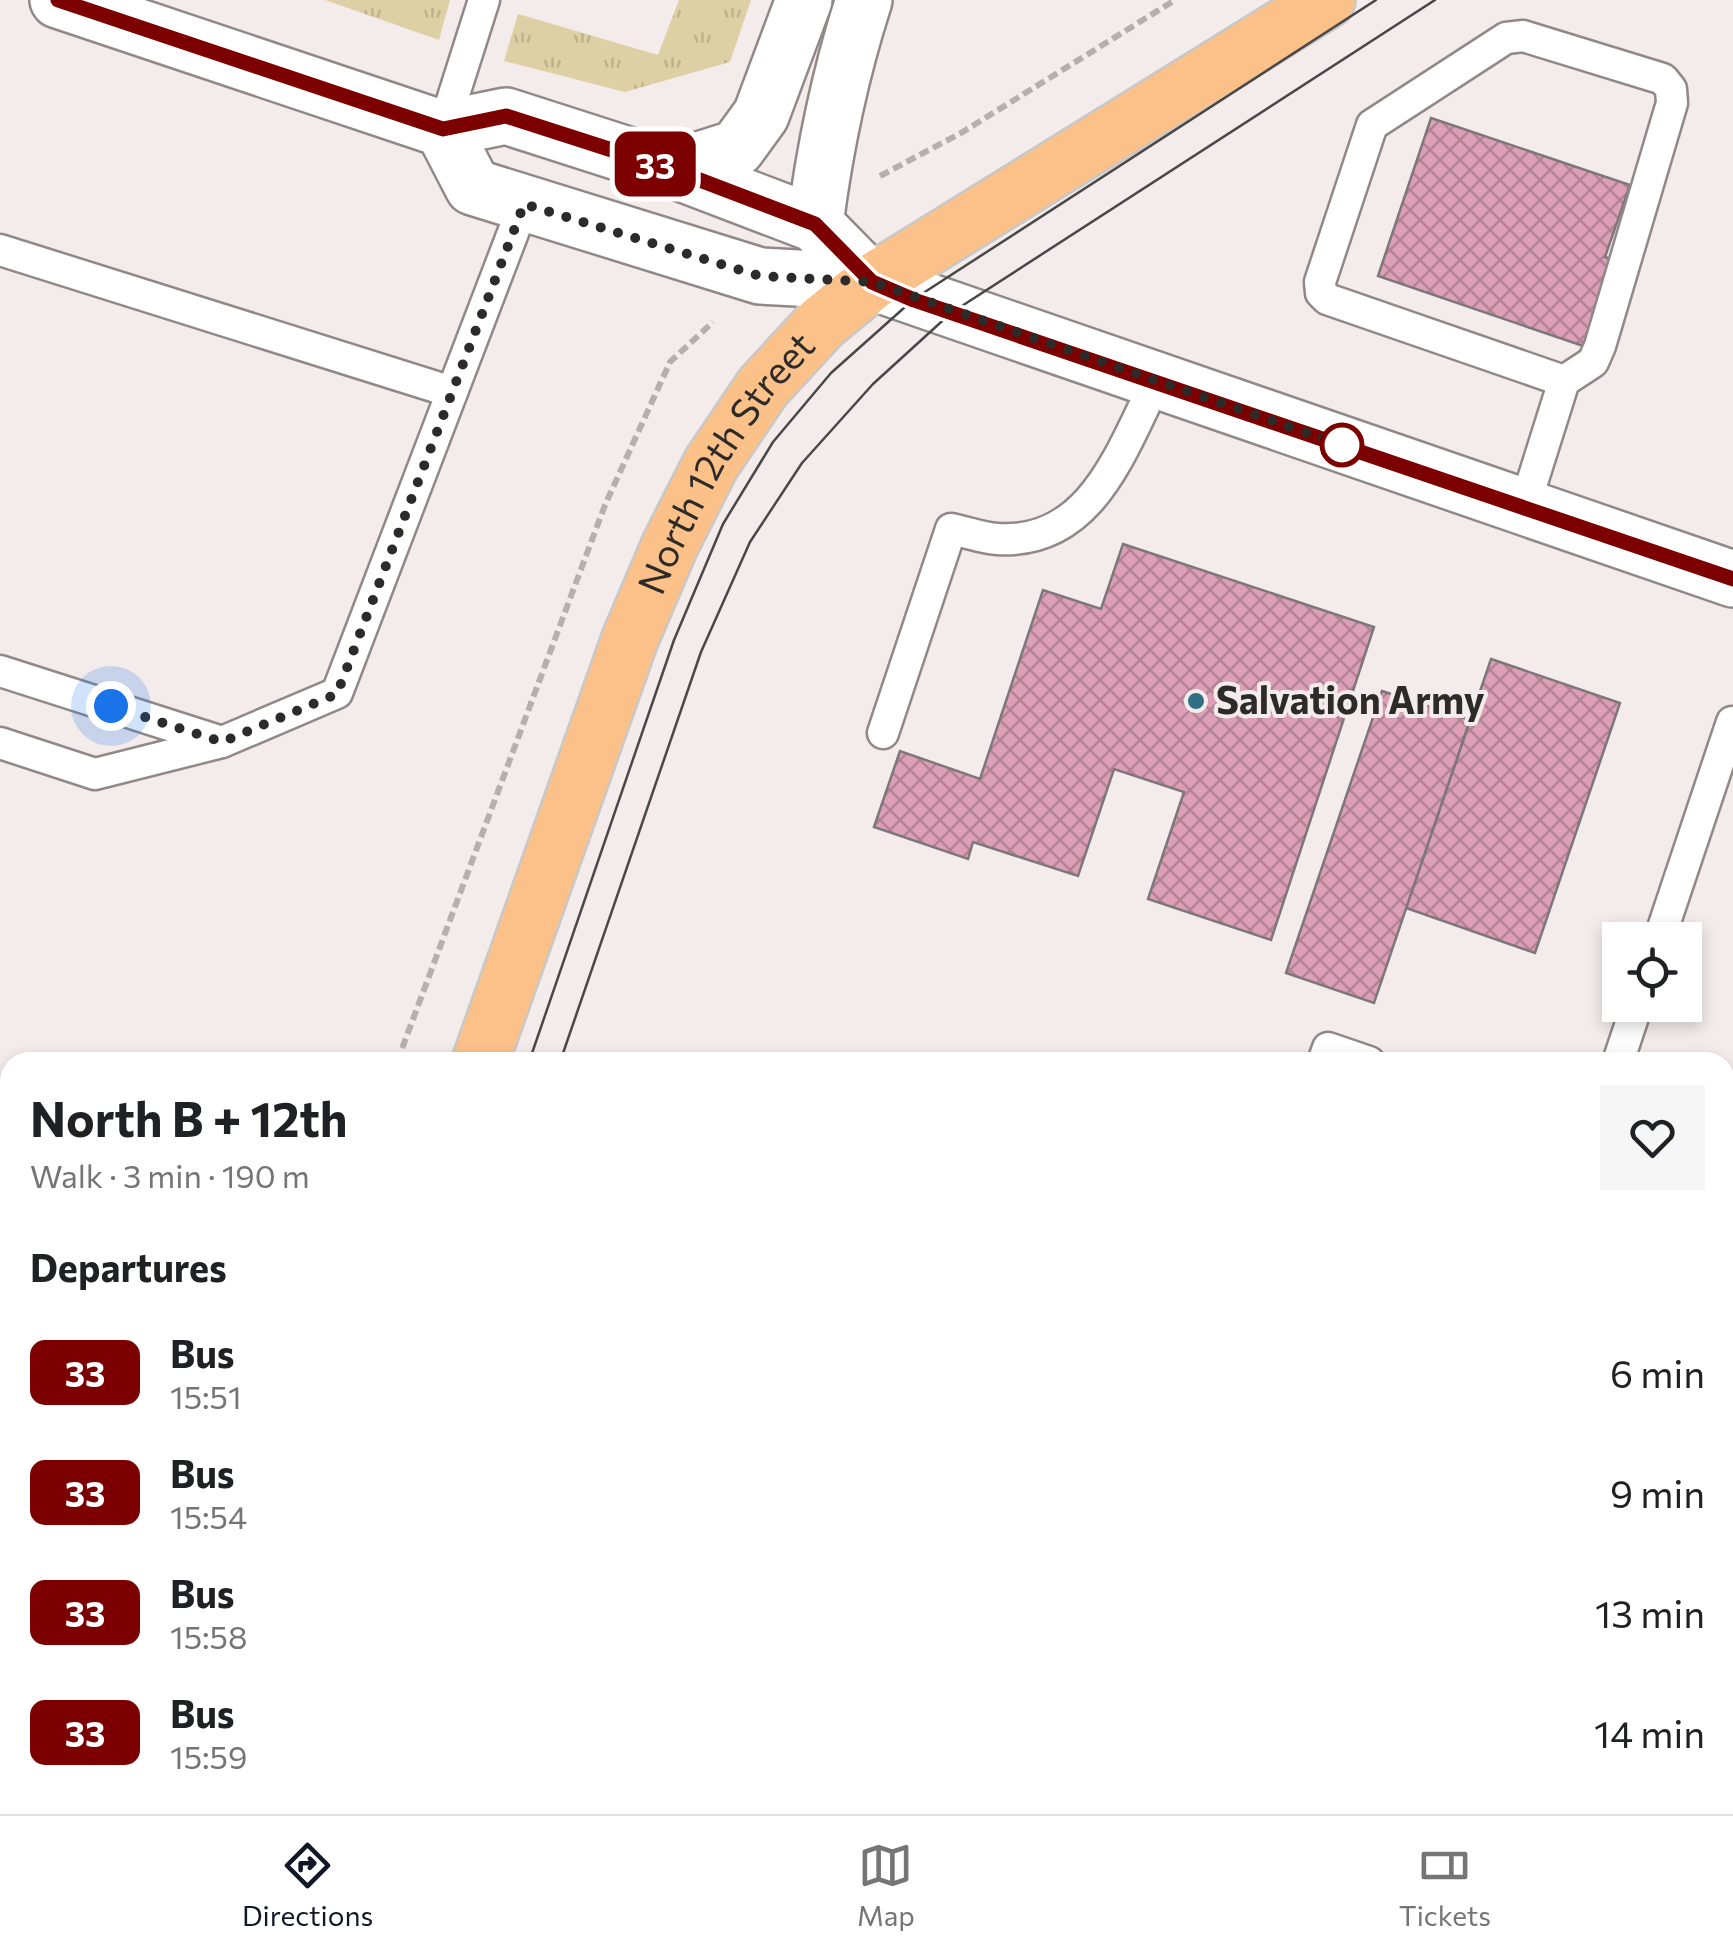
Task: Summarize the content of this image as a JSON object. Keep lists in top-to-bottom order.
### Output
{
  "streets": {
    "main road": ["North 12th Street"]
  },
  "places": ["Salvation Army"],
  "lines": ["bus line 33"],
  "page": {
    "on_map": "33",
    "heading": [
      ["North B + 12th", "Walk · 3 min · 190 m"],
      "Departures"
    ],
    "list": [
      {
        "mark": "33",
        "name": "Bus",
        "note": "15:51",
        "value": "6 min"
      },
      {
        "mark": "33",
        "name": "Bus",
        "note": "15:54",
        "value": "9 min"
      },
      {
        "mark": "33",
        "name": "Bus",
        "note": "15:58",
        "value": "13 min"
      },
      {
        "mark": "33",
        "name": "Bus",
        "note": "15:59",
        "value": "14 min"
      }
    ],
    "tabs": ["Directions", "Map", "Tickets"]
  }
}
